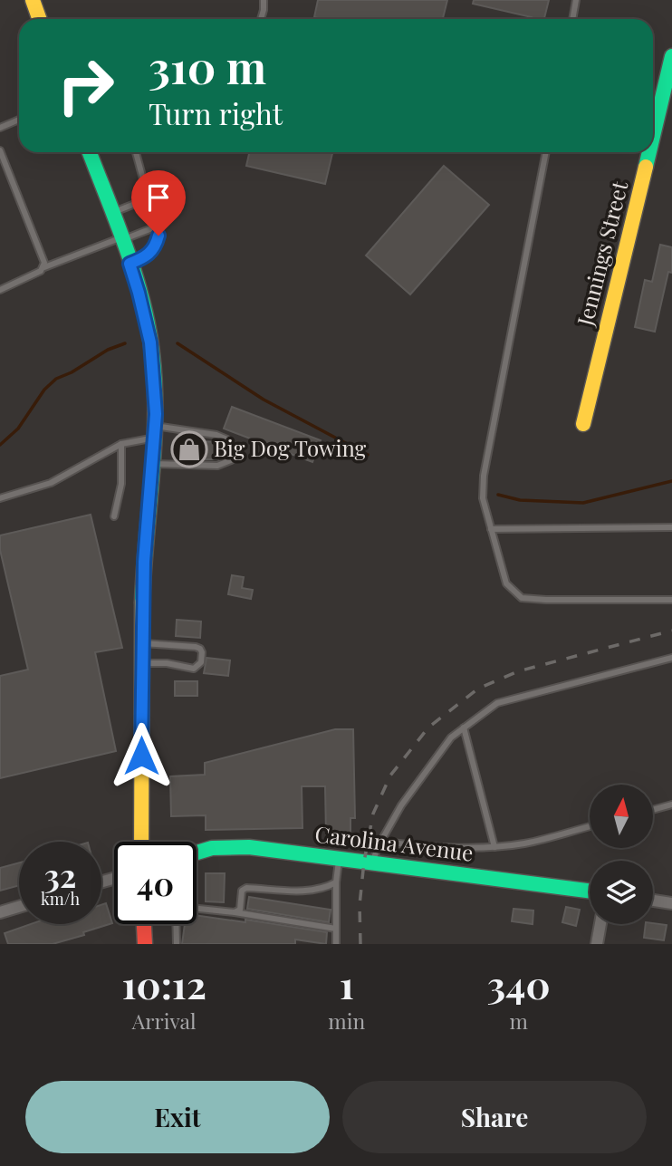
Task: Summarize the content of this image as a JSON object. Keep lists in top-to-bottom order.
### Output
{
  "streets": {
    "street": ["Jennings Street", "Carolina Avenue"]
  },
  "places": {
    "shop": ["Big Dog Towing"]
  },
  "north": "top",
  "page": {
    "turn": ["310 m", "Turn right"],
    "speed": "32 km/h",
    "limit": "40",
    "eta": [
      "10:12",
      "Arrival",
      "1",
      "min",
      "340",
      "m"
    ],
    "buttons": ["Exit", "Share"]
  }
}
